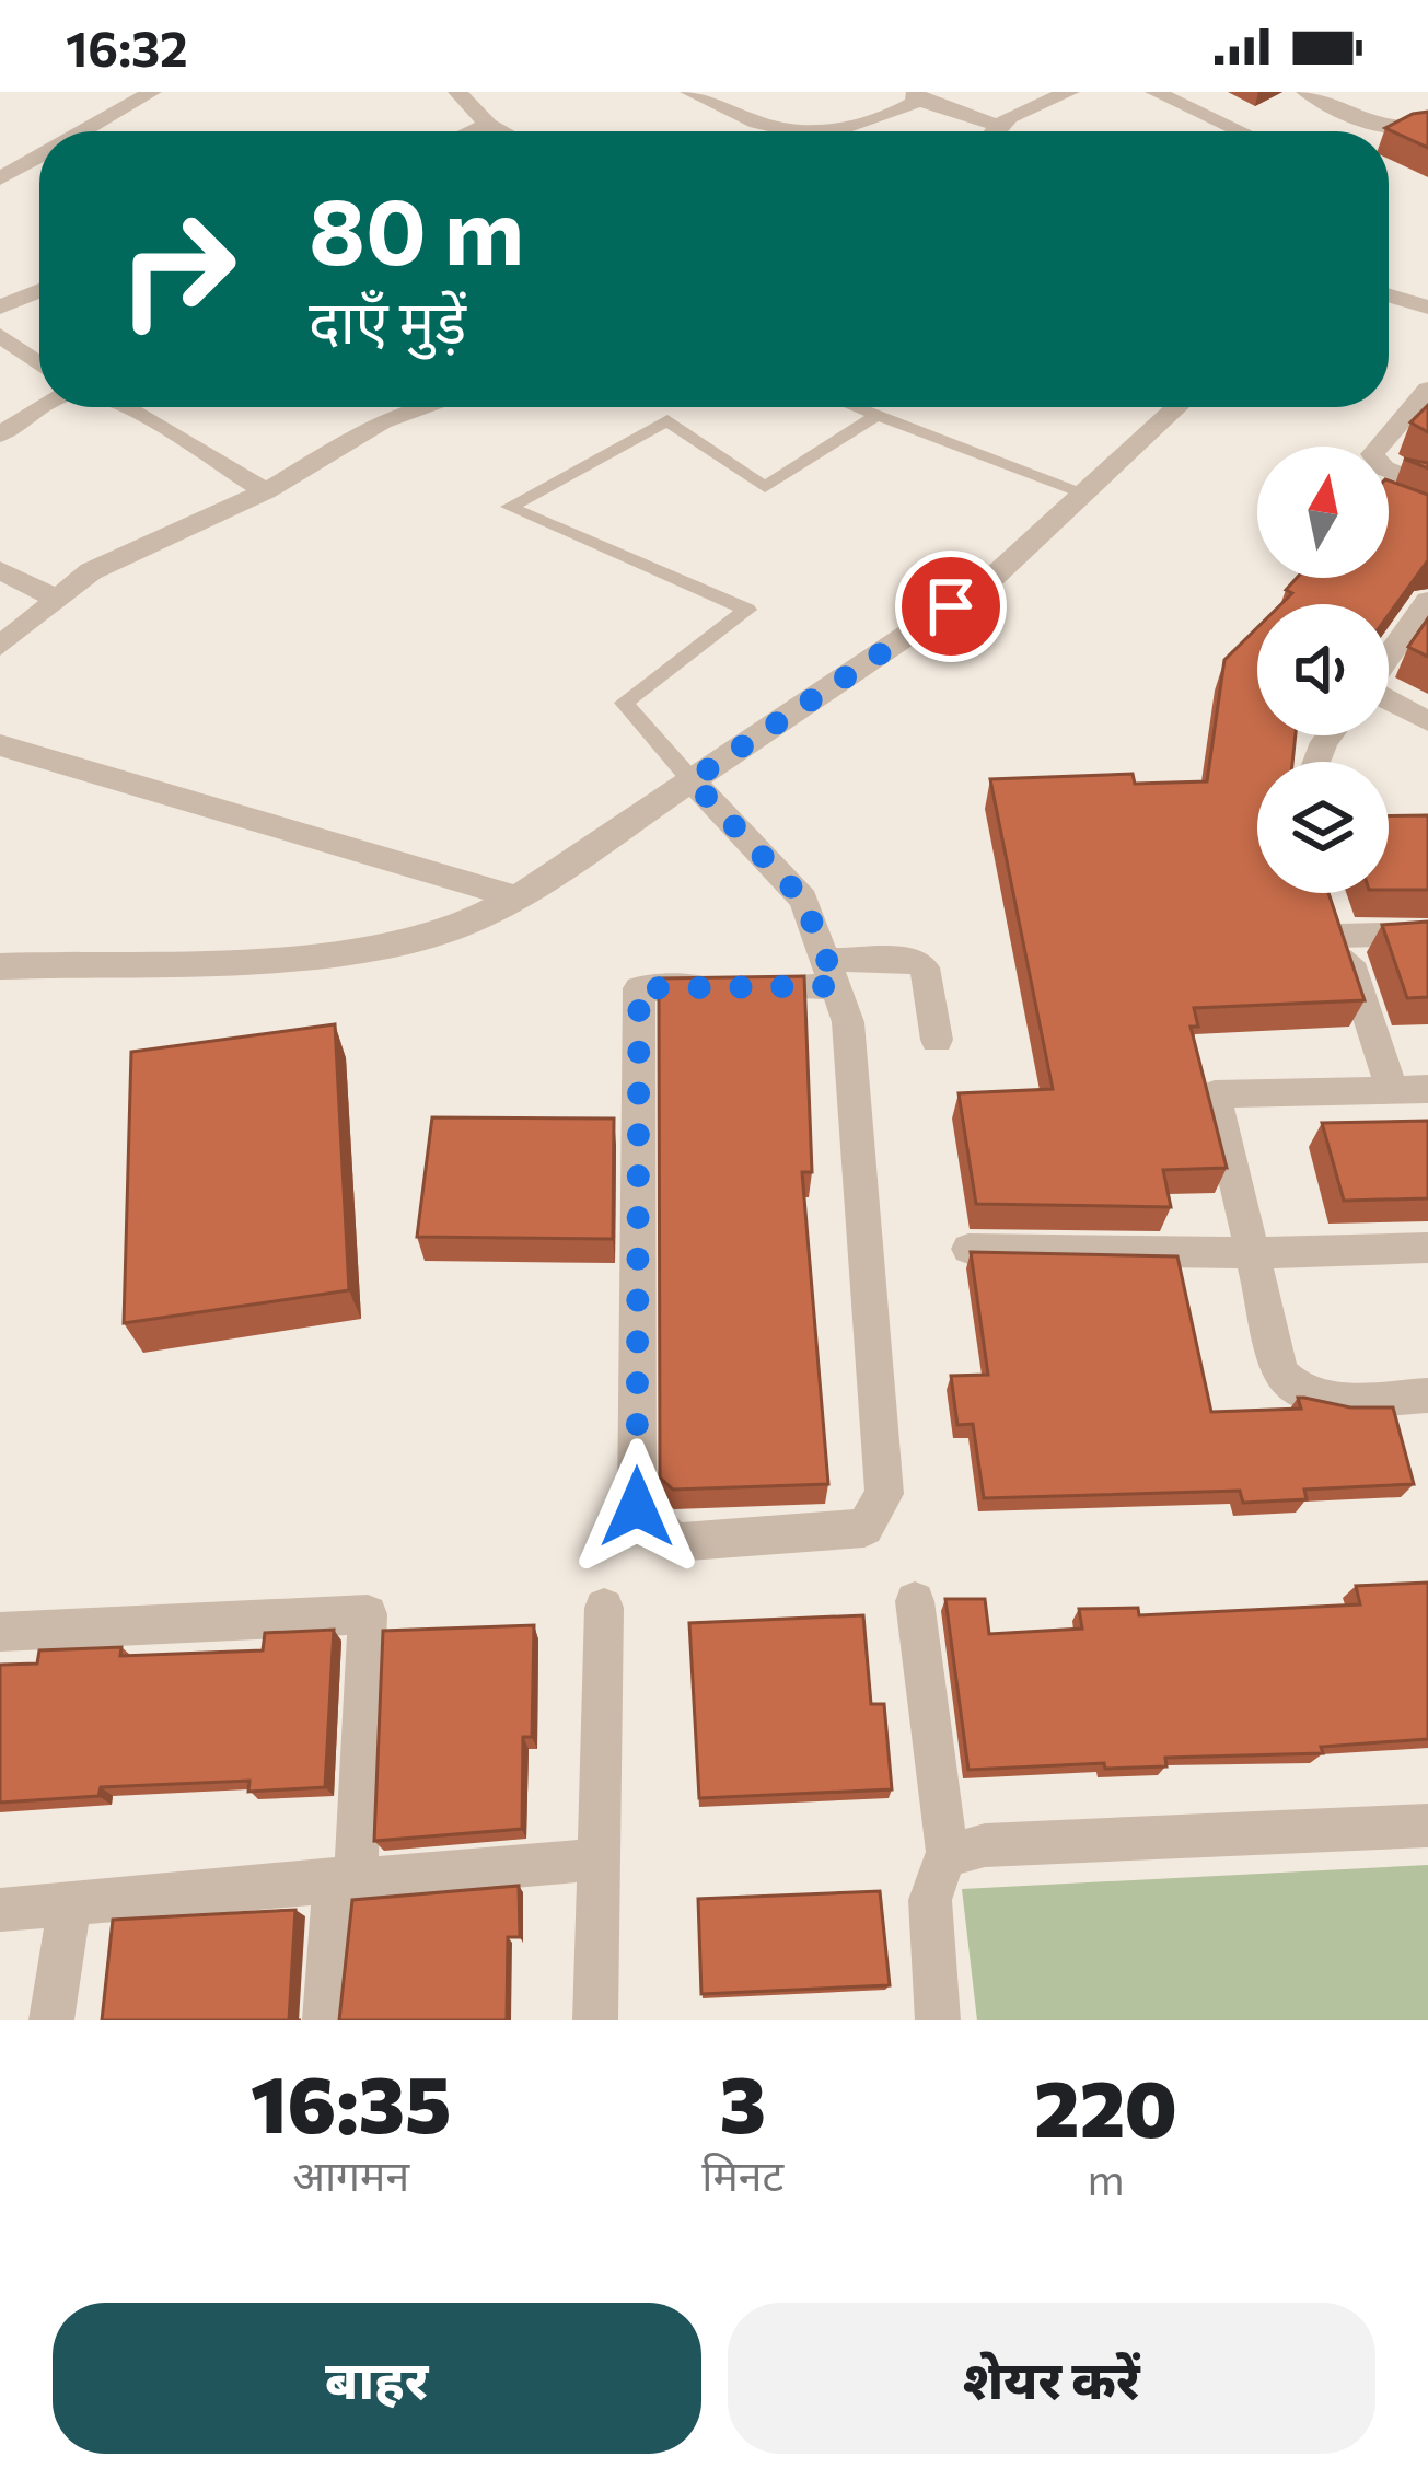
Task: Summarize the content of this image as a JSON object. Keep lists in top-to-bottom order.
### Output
{
  "north": "top",
  "page": {
    "status": "16:32",
    "turn": ["80 m", "दाएँ मुड़ें"],
    "eta": [
      "16:35",
      "आगमन",
      "3",
      "मिनट",
      "220",
      "m"
    ],
    "buttons": ["बाहर", "शेयर करें"]
  }
}
